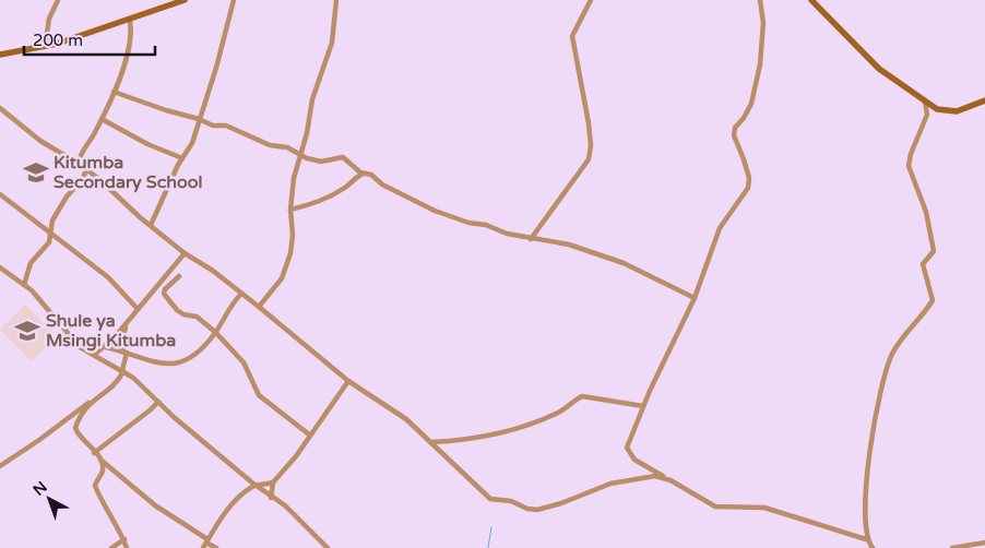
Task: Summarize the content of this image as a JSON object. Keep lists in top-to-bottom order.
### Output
{
  "places": {
    "school or university": ["Kitumba Secondary School", "Shule ya Msingi Kitumba"]
  },
  "scale_bar": "200 m",
  "north": "top left"
}
